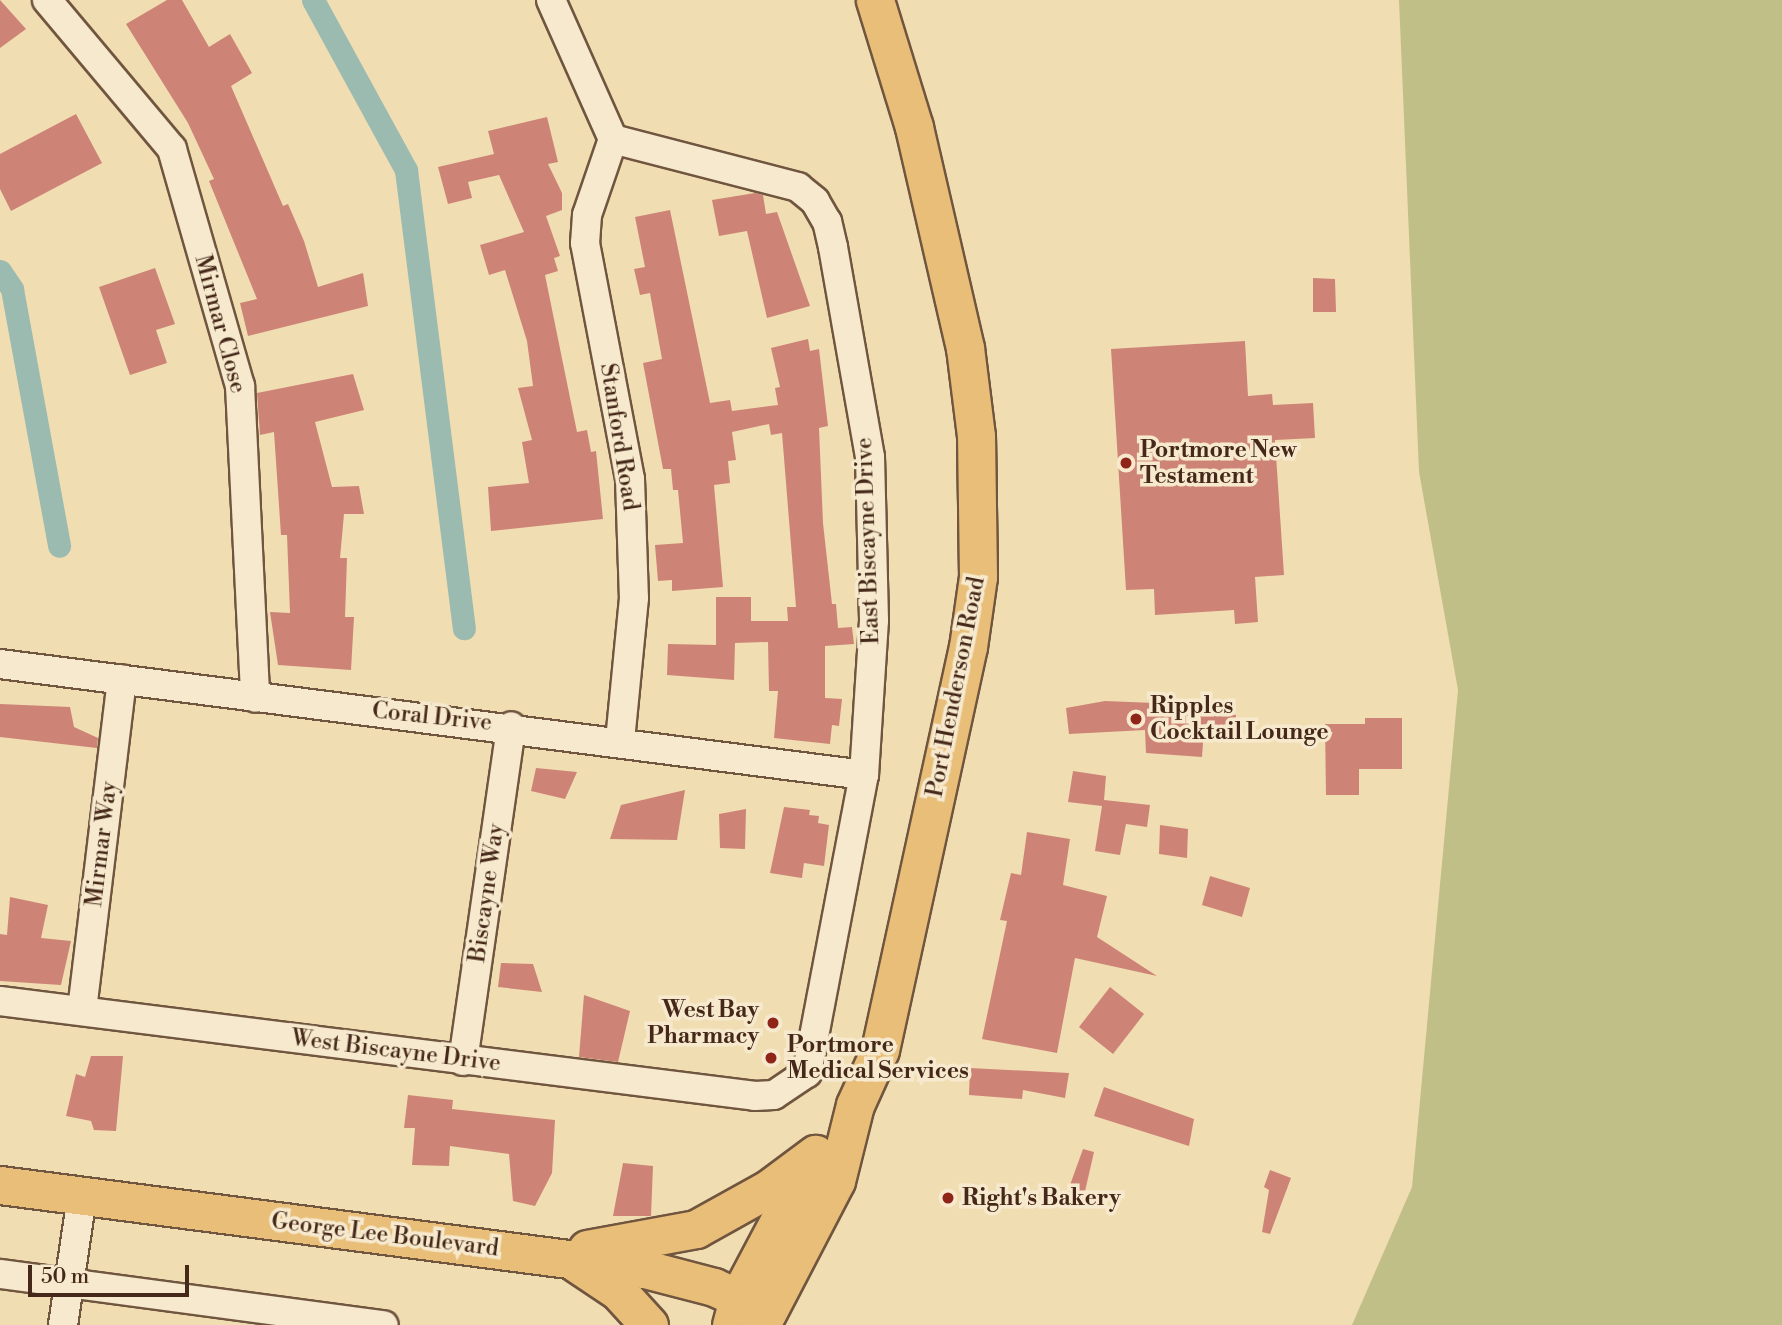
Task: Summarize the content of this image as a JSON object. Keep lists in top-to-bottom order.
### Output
{
  "streets": {
    "main road": ["Port Henderson Road", "George Lee Boulevard"],
    "street": [
      "Mirmar Close",
      "Stanford Road",
      "East Biscayne Drive",
      "Coral Drive",
      "Mirmar Way",
      "Biscayne Way",
      "West Biscayne Drive"
    ]
  },
  "crossings": [
    ["Mirmar Close", "Coral Drive"],
    ["Stanford Road", "East Biscayne Drive"],
    ["Stanford Road", "Coral Drive"],
    ["East Biscayne Drive", "Coral Drive"],
    ["East Biscayne Drive", "West Biscayne Drive"],
    ["Port Henderson Road", "George Lee Boulevard"],
    ["Coral Drive", "Mirmar Way"],
    ["Coral Drive", "Biscayne Way"],
    ["Mirmar Way", "West Biscayne Drive"],
    ["Biscayne Way", "West Biscayne Drive"]
  ],
  "places": [
    "Portmore New Testament",
    "Ripples Cocktail Lounge",
    "West Bay Pharmacy",
    "Portmore Medical Services",
    "Right's Bakery"
  ],
  "scale_bar": "50 m"
}
